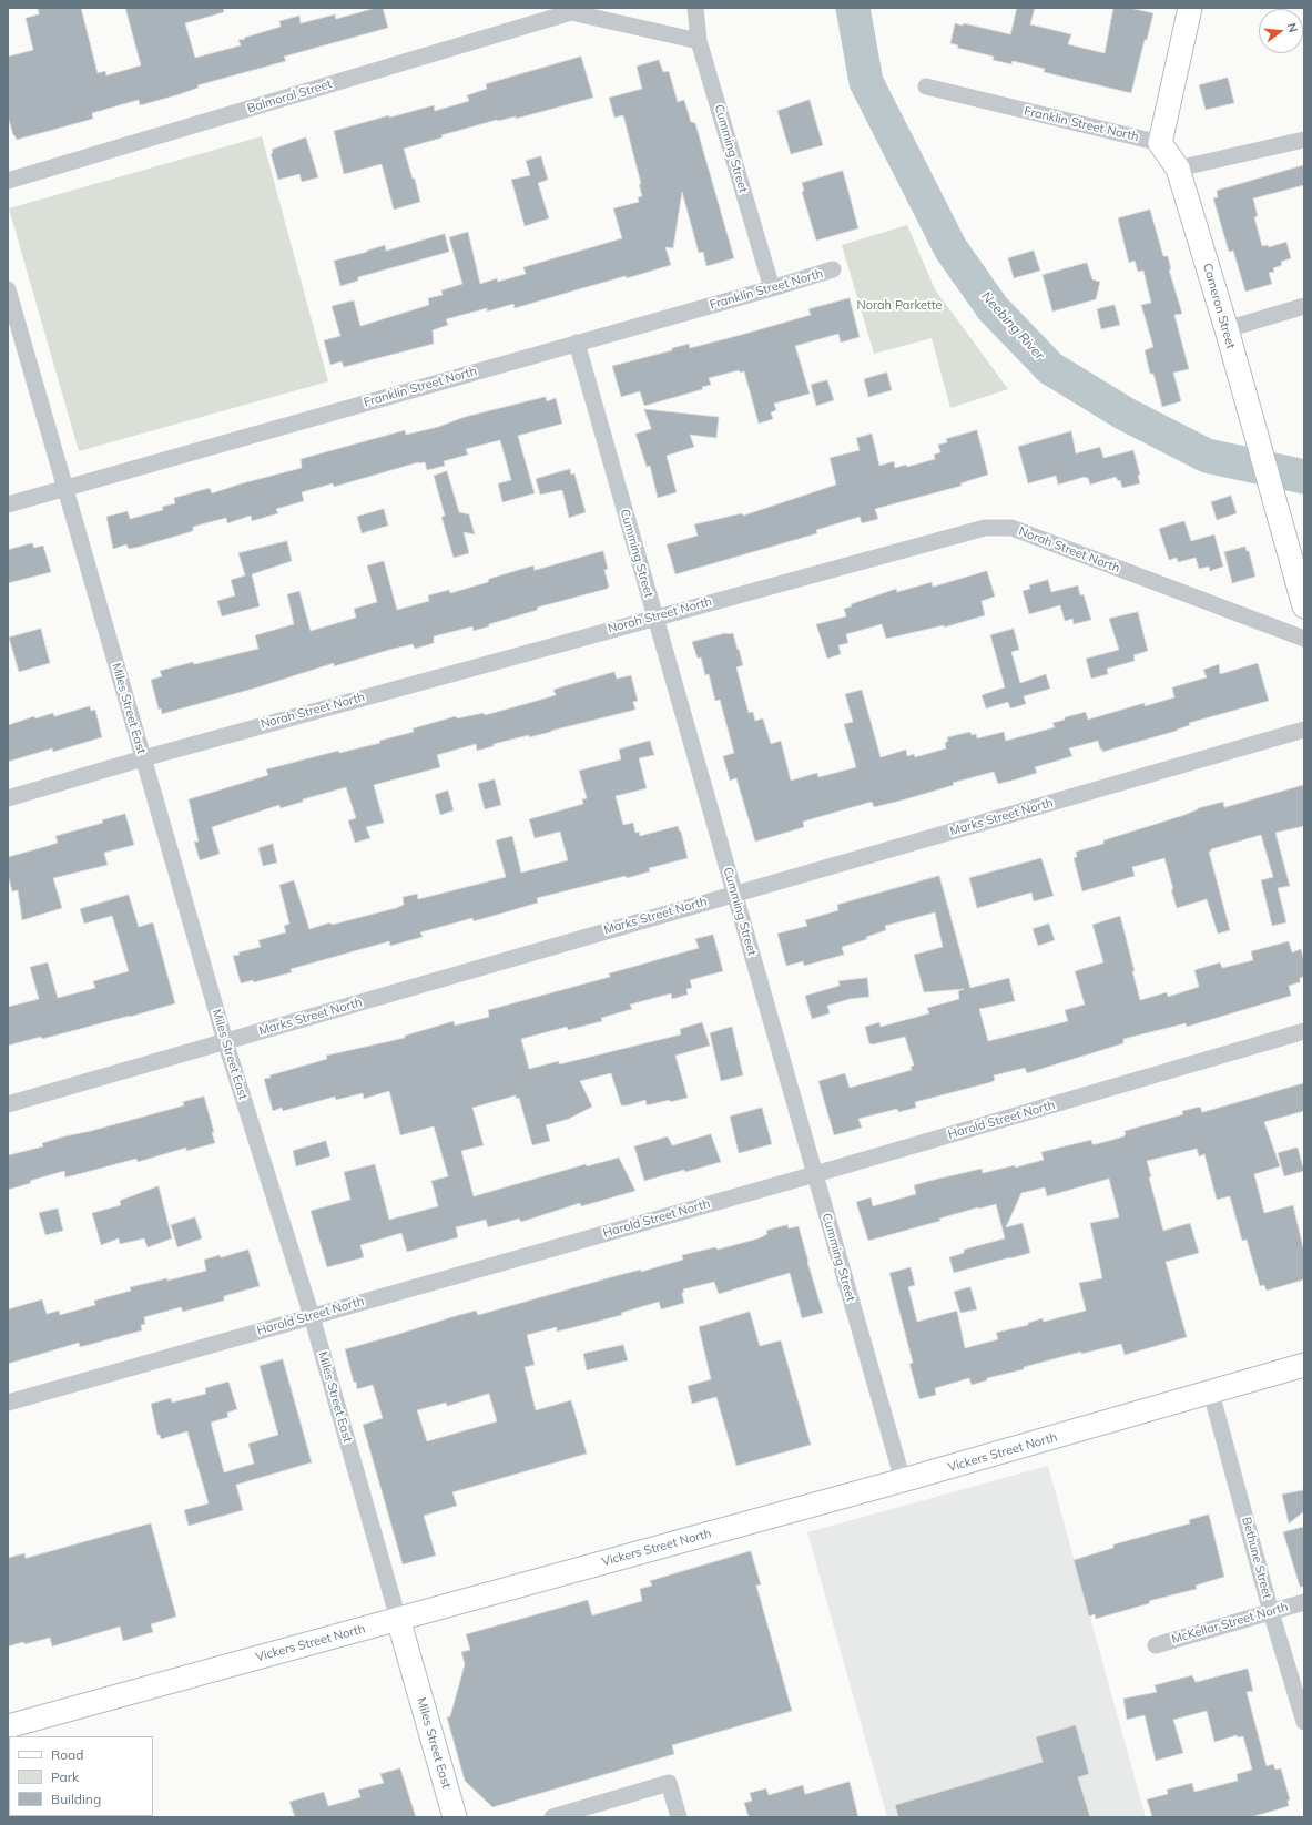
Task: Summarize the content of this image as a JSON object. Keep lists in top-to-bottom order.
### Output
{
  "streets": {
    "street": [
      "Balmoral Street",
      "Franklin Street North",
      "Cumming Street",
      "Cameron Street",
      "Norah Street North",
      "Miles Street East",
      "Marks Street North",
      "Harold Street North",
      "Vickers Street North",
      "Bethune Street",
      "McKellar Street North"
    ]
  },
  "crossings": [
    ["Franklin Street North", "Cumming Street"],
    ["Franklin Street North", "Cameron Street"],
    ["Franklin Street North", "Miles Street East"],
    ["Cumming Street", "Norah Street North"],
    ["Cumming Street", "Marks Street North"],
    ["Cumming Street", "Harold Street North"],
    ["Cumming Street", "Vickers Street North"],
    ["Norah Street North", "Miles Street East"],
    ["Miles Street East", "Marks Street North"],
    ["Miles Street East", "Harold Street North"],
    ["Miles Street East", "Vickers Street North"],
    ["Vickers Street North", "Bethune Street"],
    ["Bethune Street", "McKellar Street North"]
  ],
  "water": ["Neebing River"],
  "parks": ["Norah Parkette"],
  "legend": ["Road", "Park", "Building"],
  "north": "right"
}
